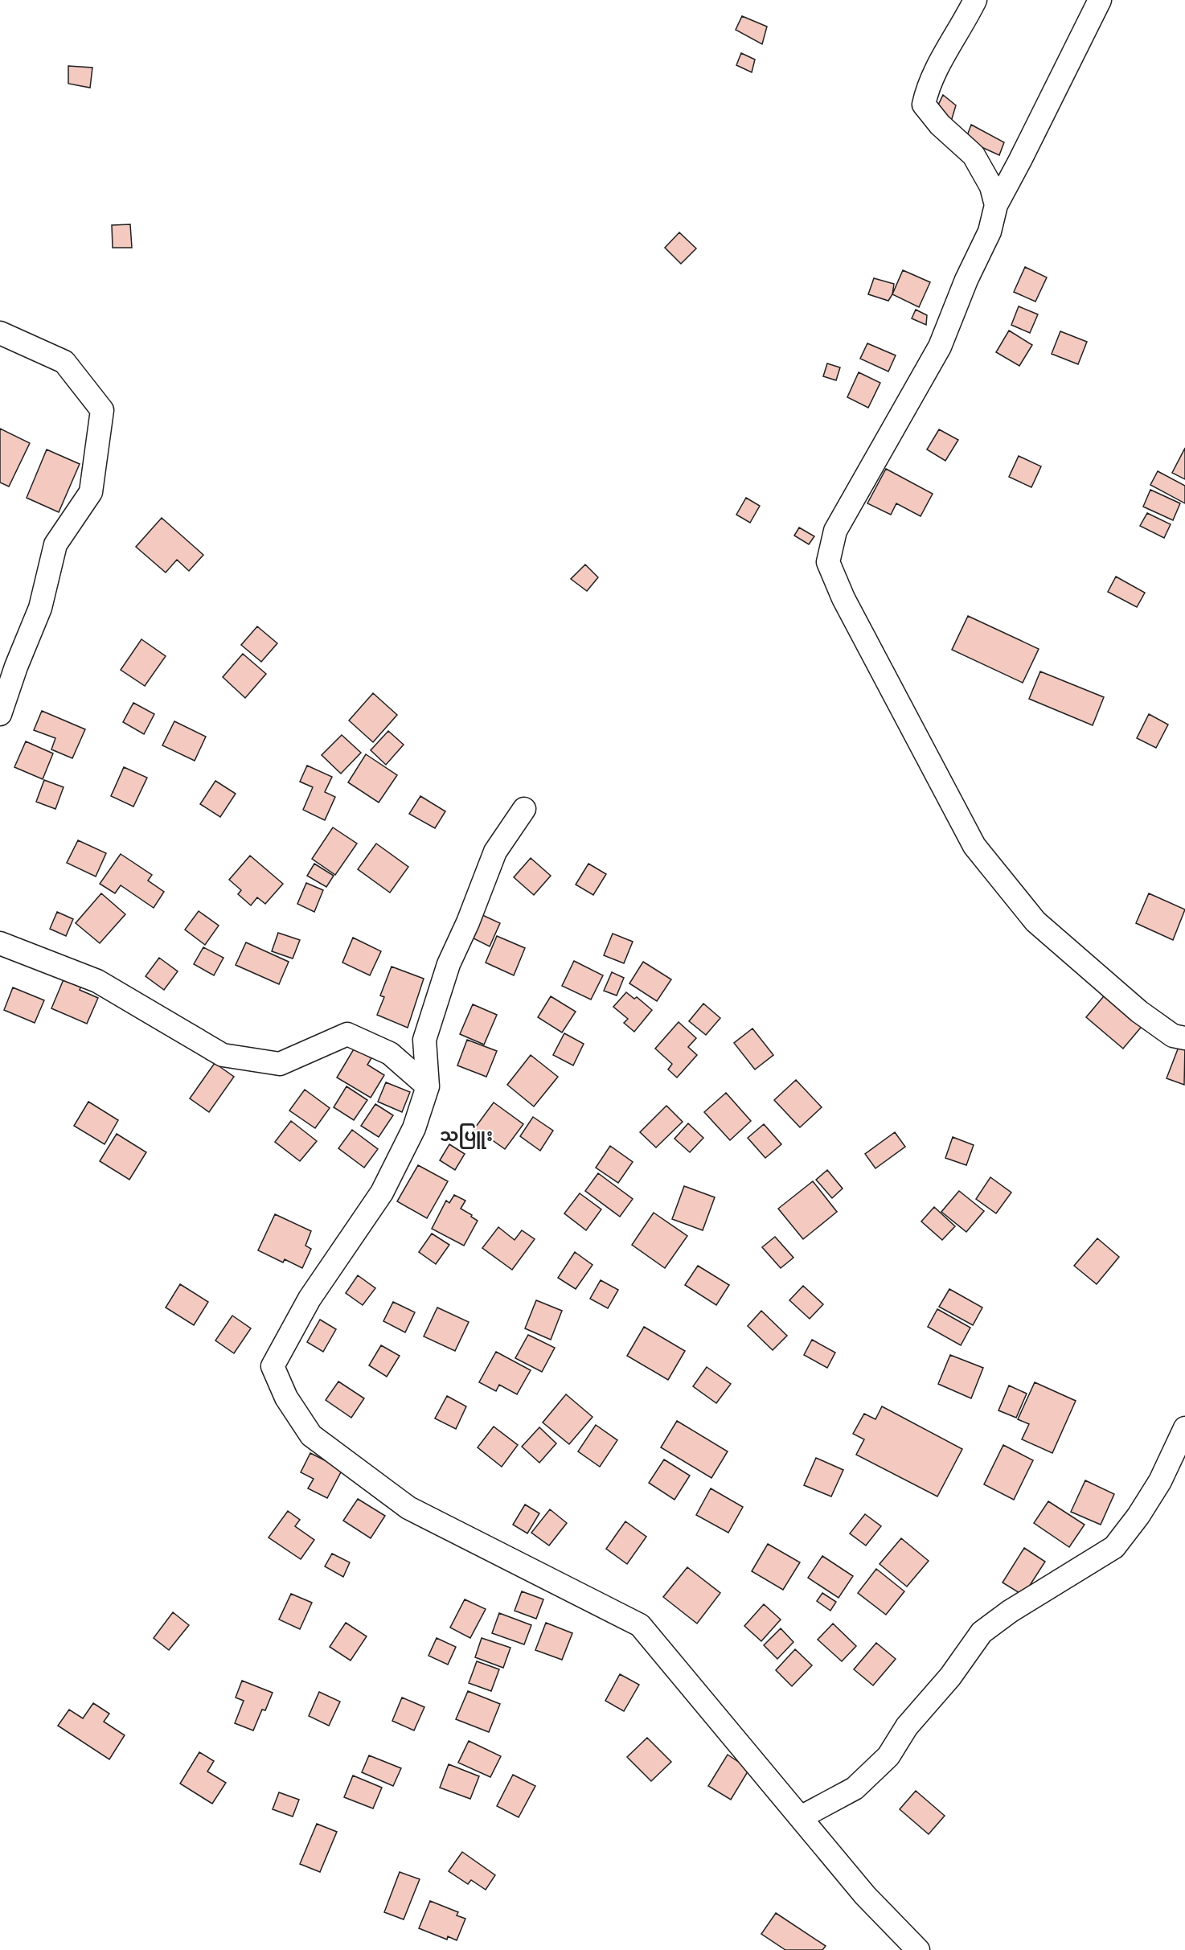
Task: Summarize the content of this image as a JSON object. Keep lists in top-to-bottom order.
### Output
{
  "districts": ["သပြူး"]
}
